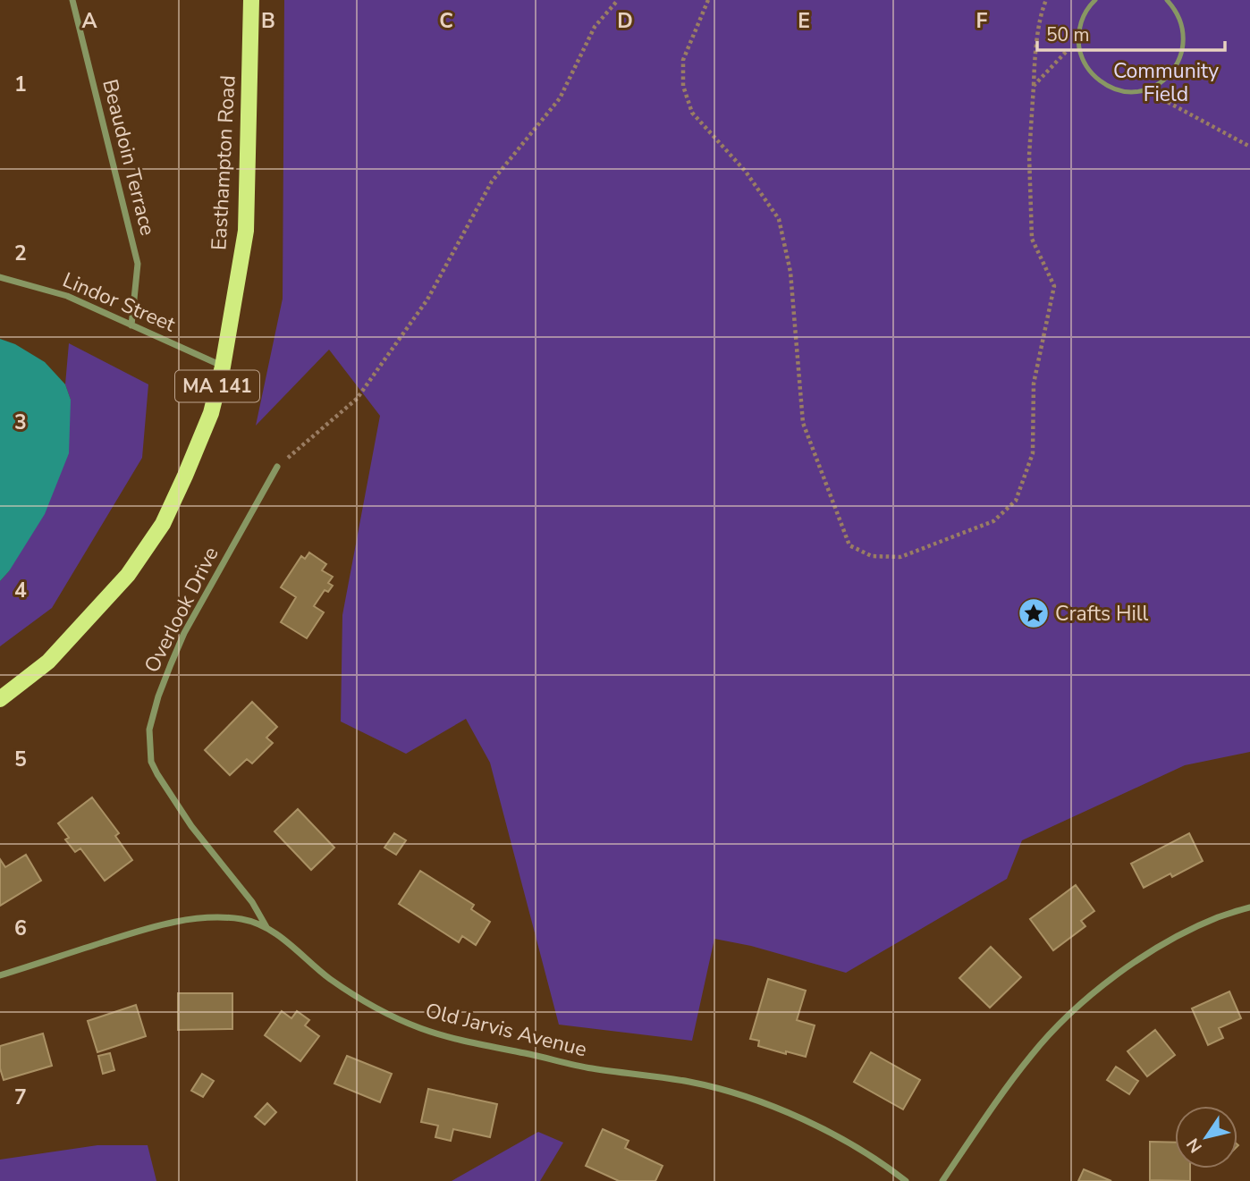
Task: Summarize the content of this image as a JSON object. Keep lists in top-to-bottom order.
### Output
{
  "streets": {
    "main road": ["Easthampton Road", "MA 141"],
    "street": [
      "Beaudoin Terrace",
      "Lindor Street",
      "Overlook Drive",
      "Old Jarvis Avenue"
    ]
  },
  "crossings": [
    ["Beaudoin Terrace", "Lindor Street"],
    ["Easthampton Road", "Lindor Street"],
    ["Overlook Drive", "Old Jarvis Avenue"]
  ],
  "parks": ["Community Field"],
  "places": {
    "place": ["Crafts Hill"]
  },
  "scale_bar": "50 m",
  "north": "bottom left",
  "grid": {
    "columns": [
      "A",
      "B",
      "C",
      "D",
      "E",
      "F"
    ],
    "rows": [
      "1",
      "2",
      "3",
      "4",
      "5",
      "6",
      "7"
    ]
  }
}
